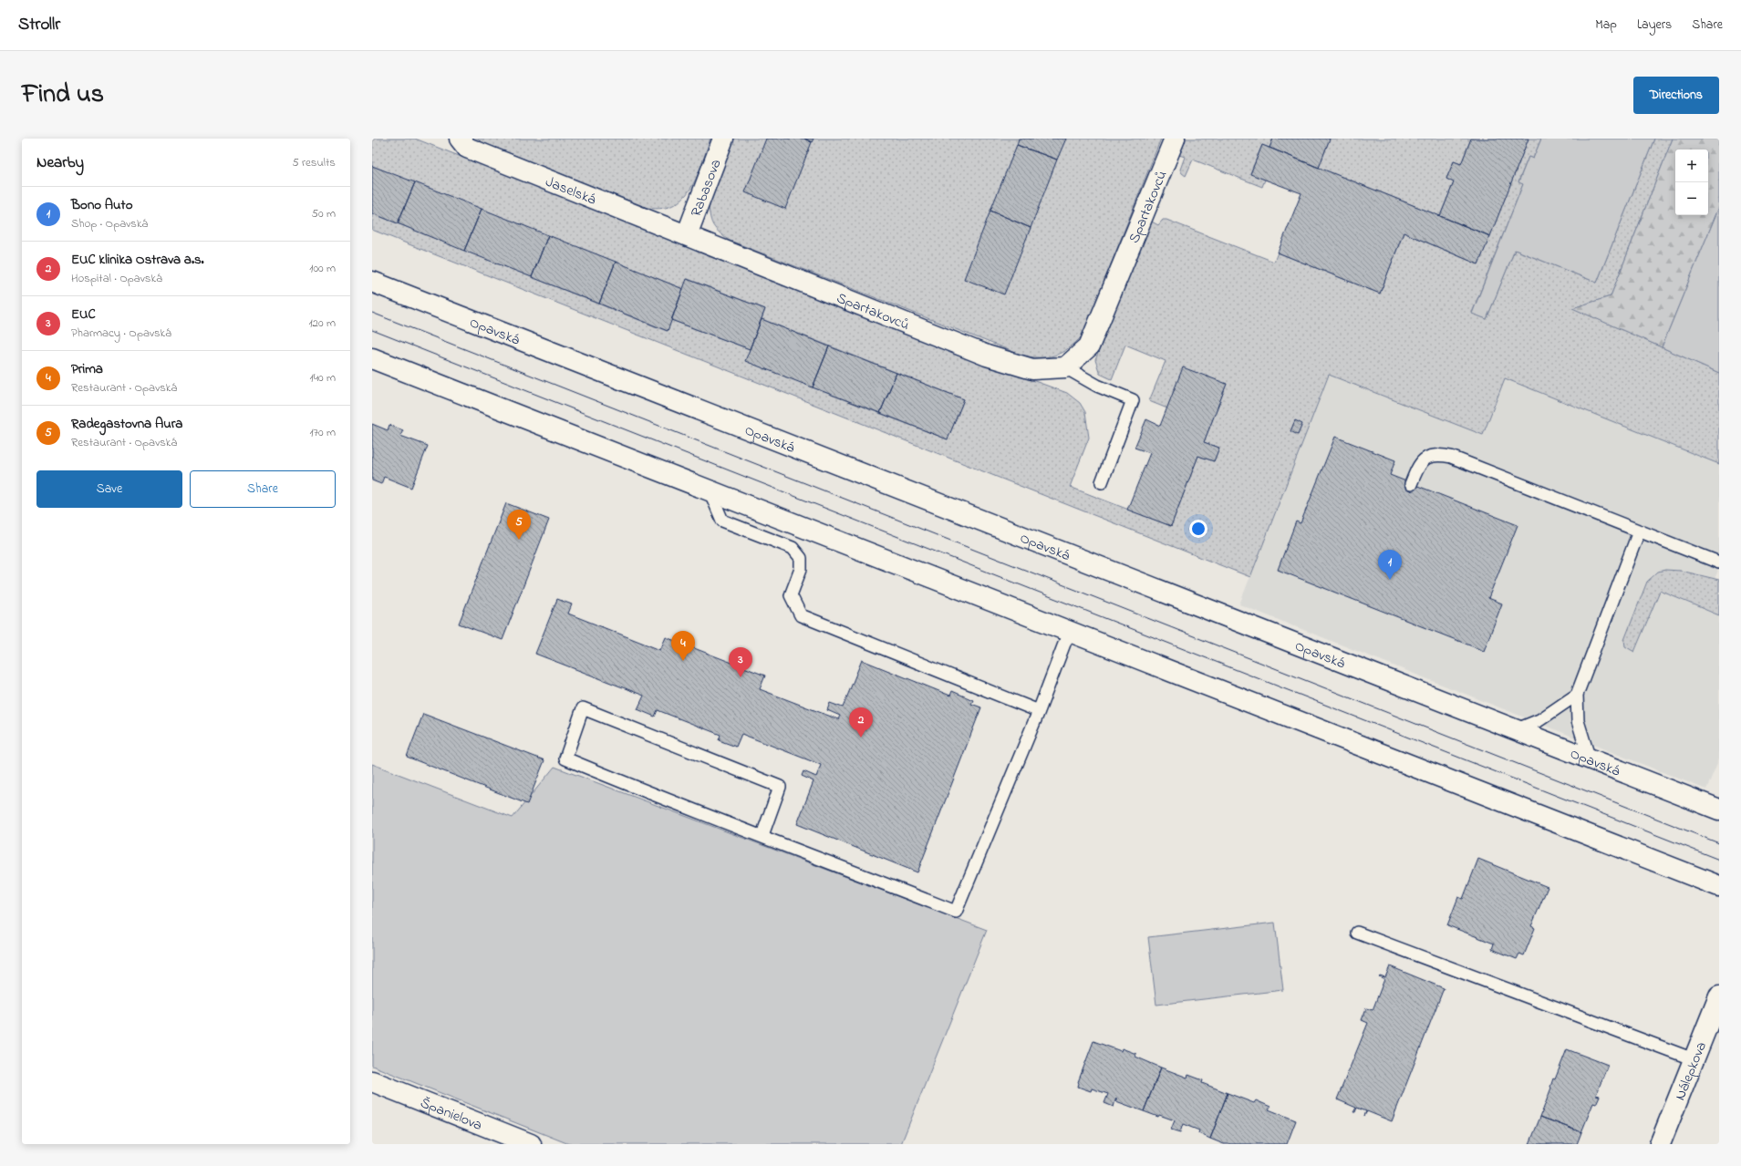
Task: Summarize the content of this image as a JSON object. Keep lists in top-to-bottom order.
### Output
{
  "streets": {
    "main road": [
      "Rabasova",
      "Jaselská",
      "Spartakovců",
      "Opavská",
      "Nálepkova",
      "Španielova"
    ]
  },
  "crossings": [
    ["Rabasova", "Jaselská"],
    ["Rabasova", "Spartakovců"],
    ["Jaselská", "Spartakovců"]
  ],
  "page": {
    "header": "Strollr",
    "nav": ["Map", "Layers", "Share"],
    "title": "Find us",
    "buttons": [
      "Directions",
      ["Save", "Share"]
    ],
    "heading": ["Nearby", "5 results"],
    "map_buttons": ["+", "−"],
    "list": [
      {
        "mark": "1",
        "name": "Bono Auto",
        "note": "Shop · Opavská",
        "value": "50 m"
      },
      {
        "mark": "2",
        "name": "EUC klinika Ostrava a.s.",
        "note": "Hospital · Opavská",
        "value": "100 m"
      },
      {
        "mark": "3",
        "name": "EUC",
        "note": "Pharmacy · Opavská",
        "value": "120 m"
      },
      {
        "mark": "4",
        "name": "Prima",
        "note": "Restaurant · Opavská",
        "value": "140 m"
      },
      {
        "mark": "5",
        "name": "Radegastovna Aura",
        "note": "Restaurant · Opavská",
        "value": "170 m"
      }
    ],
    "pins": [
      "5",
      "1",
      "4",
      "3",
      "2"
    ]
  }
}
